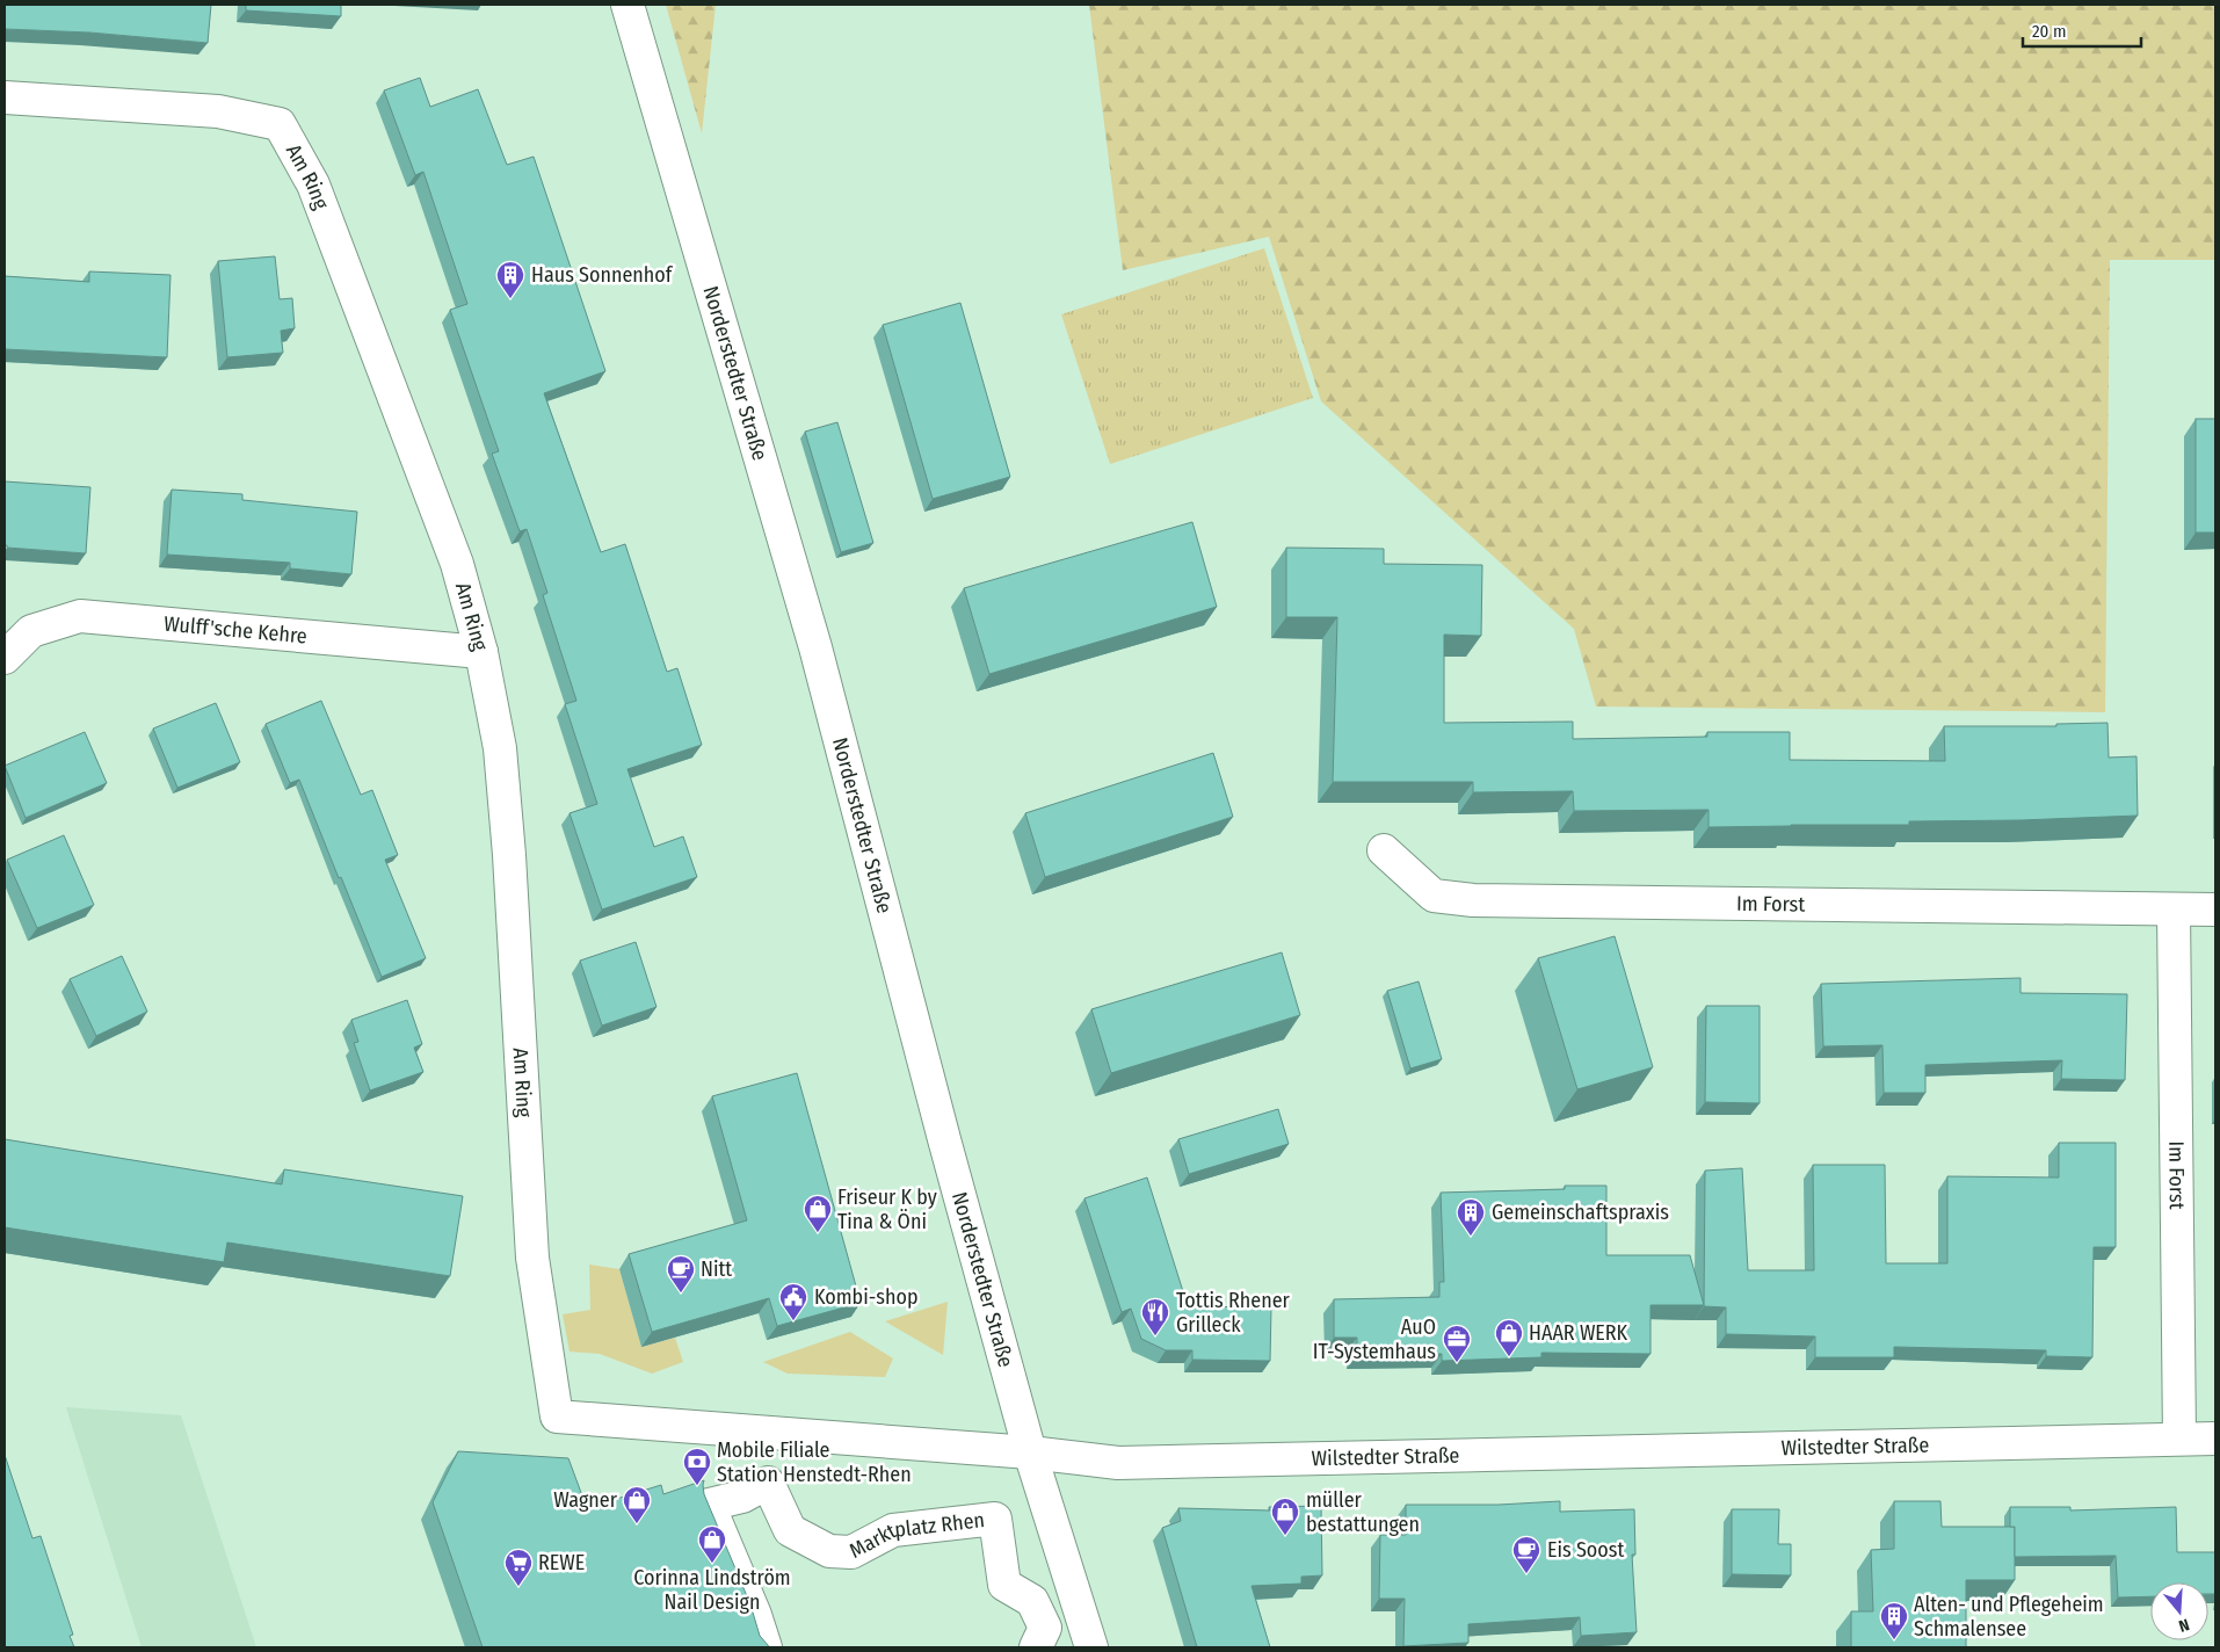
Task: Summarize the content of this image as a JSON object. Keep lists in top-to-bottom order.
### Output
{
  "streets": {
    "street": [
      "Am Ring",
      "Norderstedter Straße",
      "Wulff'sche Kehre",
      "Im Forst",
      "Wilstedter Straße",
      "Marktplatz Rhen"
    ]
  },
  "crossings": [
    ["Am Ring", "Wulff'sche Kehre"],
    ["Am Ring", "Wilstedter Straße"],
    ["Norderstedter Straße", "Wilstedter Straße"],
    ["Im Forst", "Wilstedter Straße"]
  ],
  "places": {
    "building": ["Haus Sonnenhof", "Gemeinschaftspraxis", "Alten- und Pflegeheim Schmalensee"],
    "shop": [
      "Friseur K by Tina & Öni",
      "HAAR WERK",
      "Wagner",
      "müller bestattungen",
      "Corinna Lindström Nail Design"
    ],
    "cafe": ["Nitt", "Eis Soost"],
    "public building": ["Kombi-shop"],
    "restaurant": ["Tottis Rhener Grilleck"],
    "office": ["AuO IT-Systemhaus"],
    "bank": ["Mobile Filiale Station Henstedt-Rhen"],
    "supermarket": ["REWE"]
  },
  "scale_bar": "20 m",
  "north": "bottom"
}
